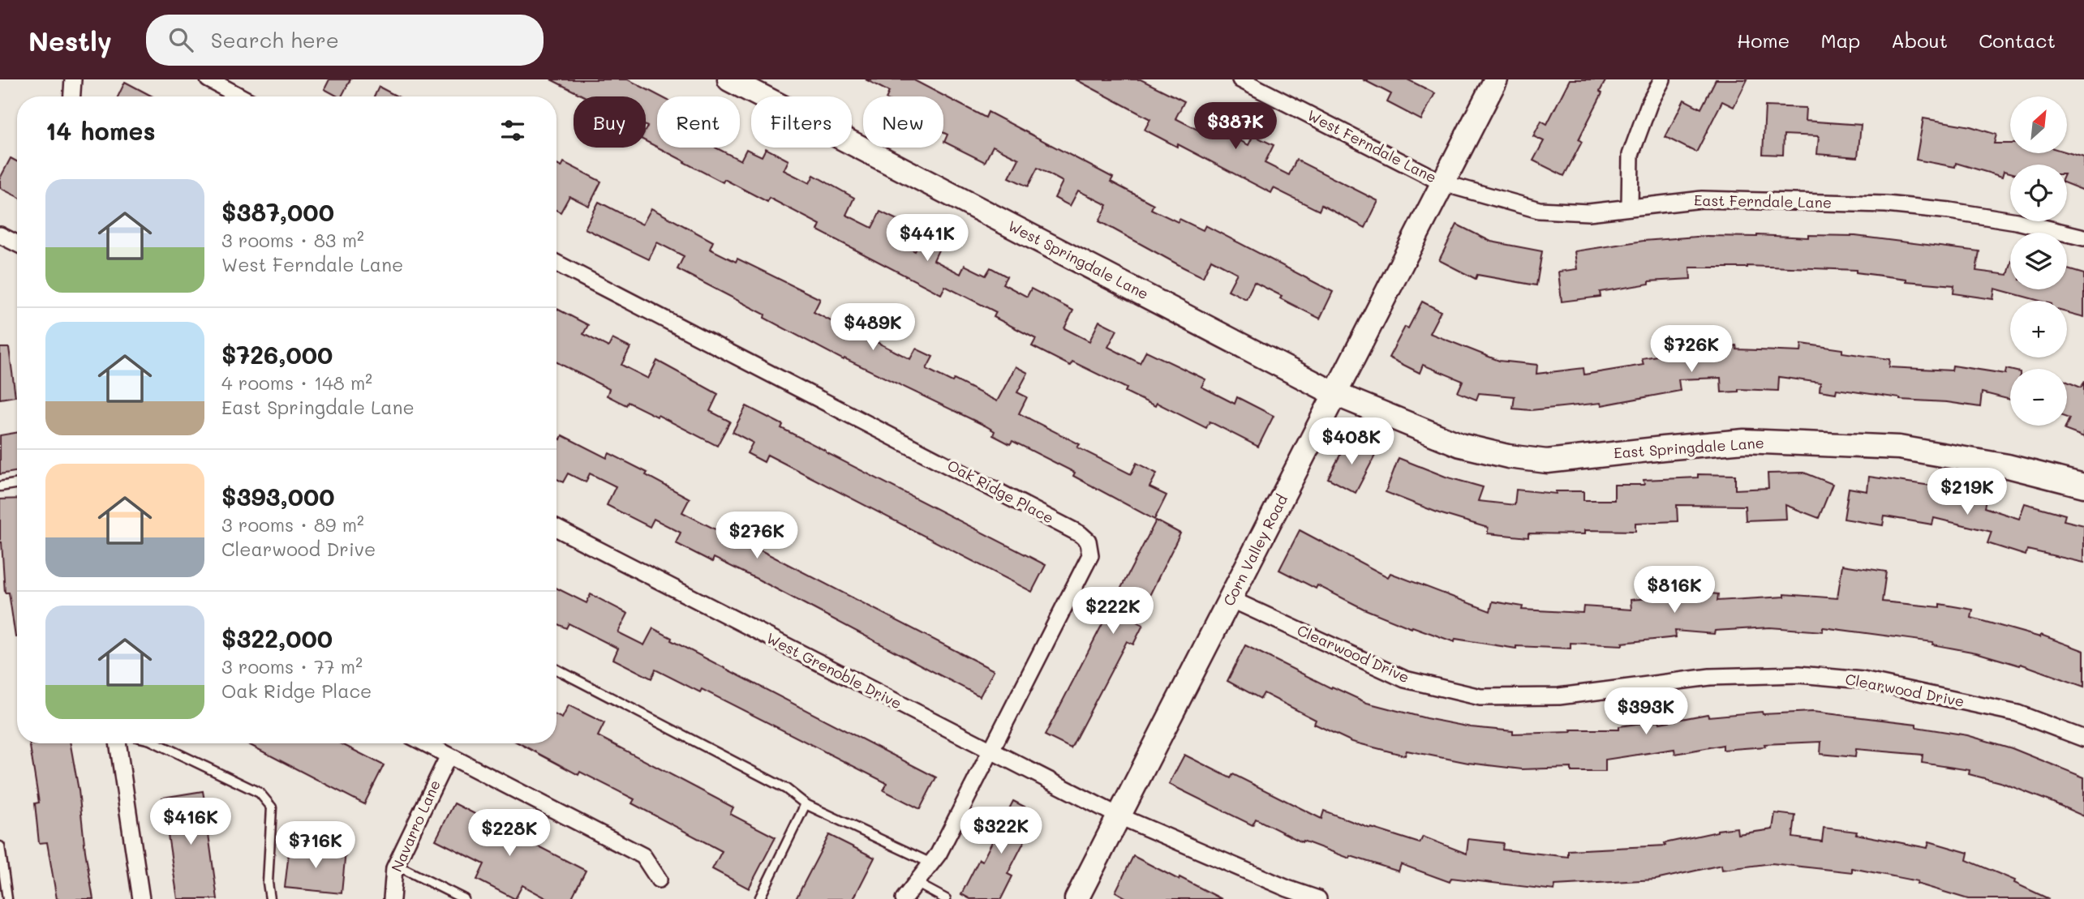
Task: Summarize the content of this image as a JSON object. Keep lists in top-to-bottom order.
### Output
{
  "streets": {
    "street": [
      "West Ferndale Lane",
      "East Ferndale Lane",
      "West Springdale Lane",
      "East Springdale Lane",
      "Oak Ridge Place",
      "Corn Valley Road",
      "Clearwood Drive",
      "West Grenoble Drive",
      "Navarro Lane"
    ]
  },
  "crossings": [
    ["West Ferndale Lane", "East Ferndale Lane"],
    ["West Ferndale Lane", "Corn Valley Road"],
    ["East Ferndale Lane", "Corn Valley Road"],
    ["West Springdale Lane", "East Springdale Lane"],
    ["West Springdale Lane", "Corn Valley Road"],
    ["East Springdale Lane", "Corn Valley Road"],
    ["Oak Ridge Place", "West Grenoble Drive"],
    ["Corn Valley Road", "Clearwood Drive"],
    ["Corn Valley Road", "West Grenoble Drive"]
  ],
  "north": "top right",
  "page": {
    "header": "Nestly",
    "search": "Search here",
    "nav": [
      "Home",
      "Map",
      "About",
      "Contact"
    ],
    "map_buttons": ["+", "−"],
    "chip": [
      "Buy",
      "Rent",
      "Filters",
      "New"
    ],
    "heading": "14 homes",
    "price": [
      "$387K",
      "$441K",
      "$489K",
      "$726K",
      "$408K",
      "$219K",
      "$276K",
      "$816K",
      "$222K",
      "$393K",
      "$416K",
      "$322K",
      "$228K",
      "$716K"
    ],
    "list": [
      {
        "name": "$387,000",
        "note": "3 rooms · 83 m² · West Ferndale Lane"
      },
      {
        "name": "$726,000",
        "note": "4 rooms · 148 m² · East Springdale Lane"
      },
      {
        "name": "$393,000",
        "note": "3 rooms · 89 m² · Clearwood Drive"
      },
      {
        "name": "$322,000",
        "note": "3 rooms · 77 m² · Oak Ridge Place"
      }
    ]
  }
}
